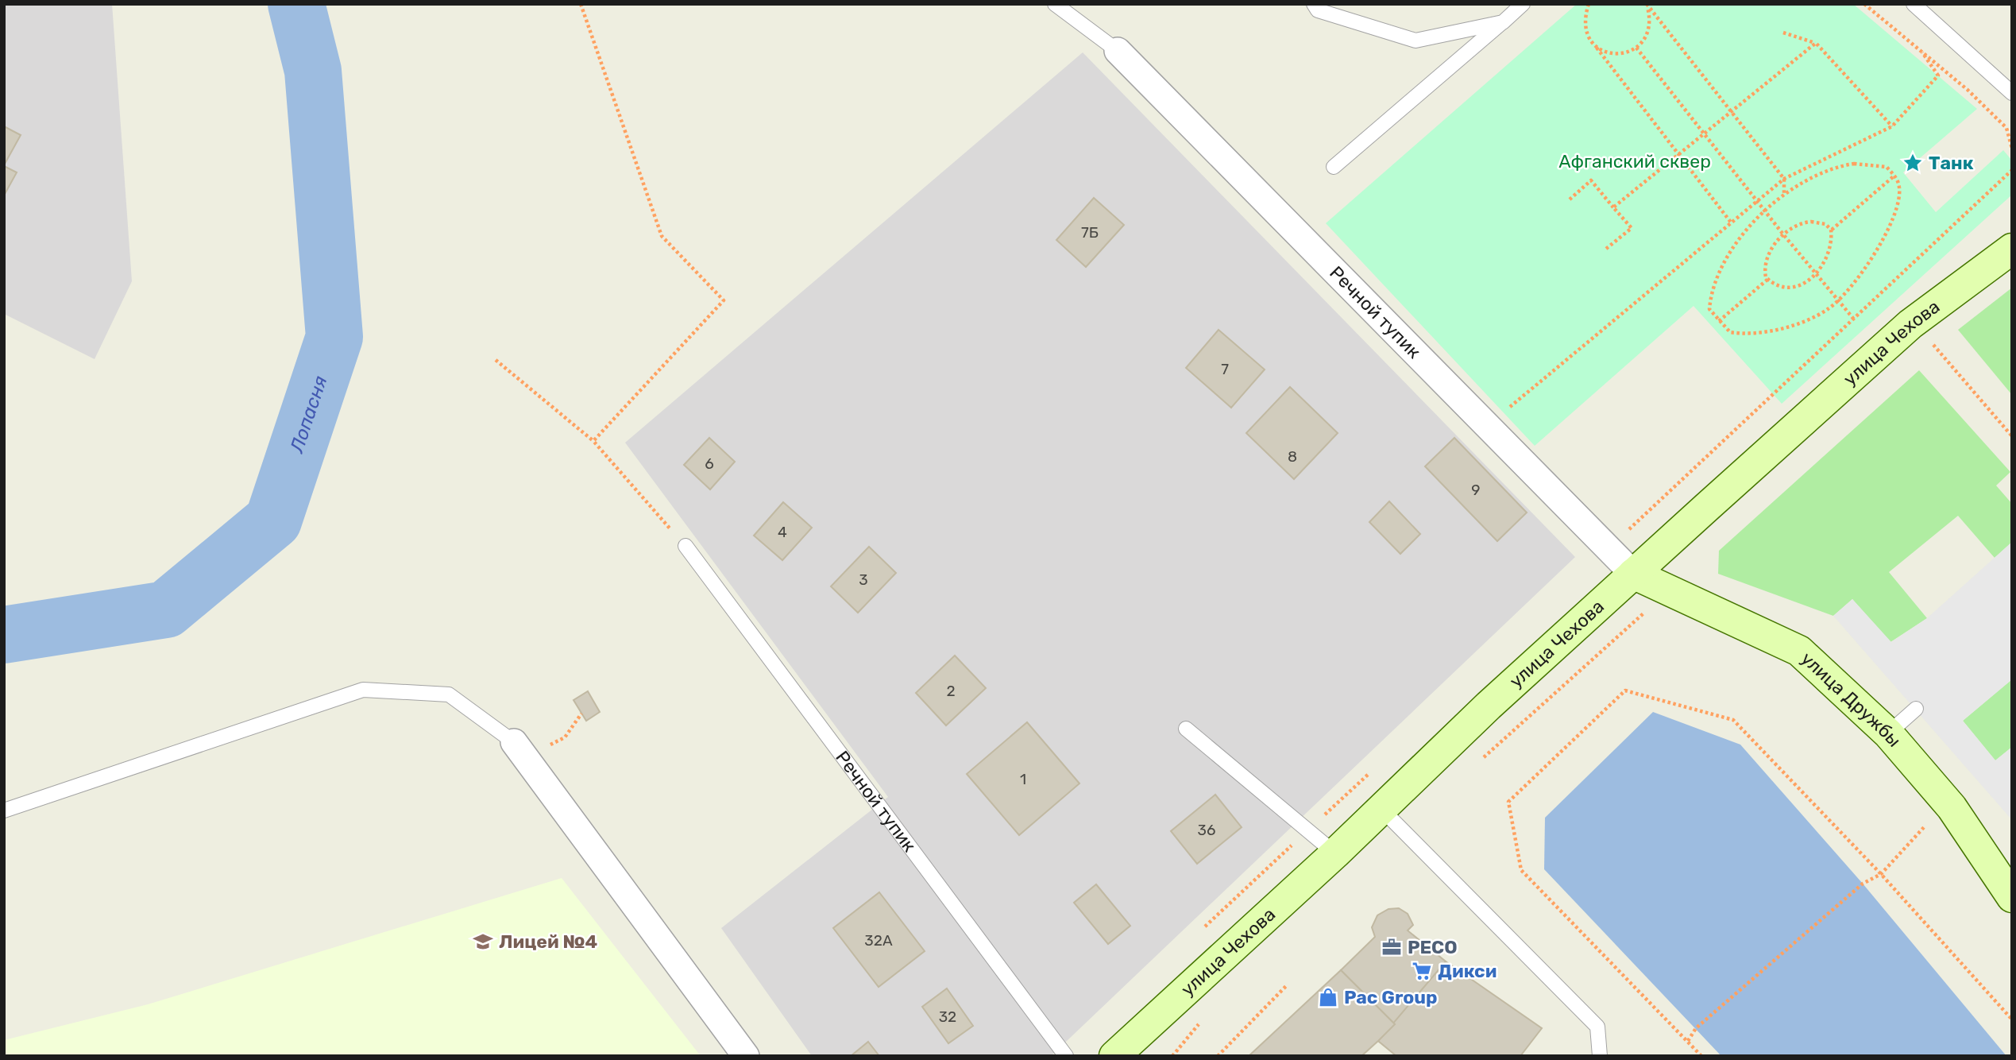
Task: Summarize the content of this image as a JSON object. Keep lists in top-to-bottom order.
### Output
{
  "streets": {
    "main road": ["улица Чехова", "улица Дружбы"],
    "street": ["Речной тупик"]
  },
  "crossings": [
    ["Речной тупик", "улица Чехова"],
    ["Речной тупик", "улица Дружбы"],
    ["улица Чехова", "улица Дружбы"]
  ],
  "water": ["Лопасня"],
  "parks": ["Афганский сквер"],
  "places": {
    "place": ["Танк"],
    "school or university": ["Лицей №4"],
    "office": ["РЕСО"],
    "supermarket": ["Дикси"],
    "shop": ["Pac Group"]
  },
  "house_numbers": [
    "7Б",
    "7",
    "8",
    "6",
    "9",
    "4",
    "3",
    "2",
    "1",
    "36",
    "32А",
    "32"
  ]
}
